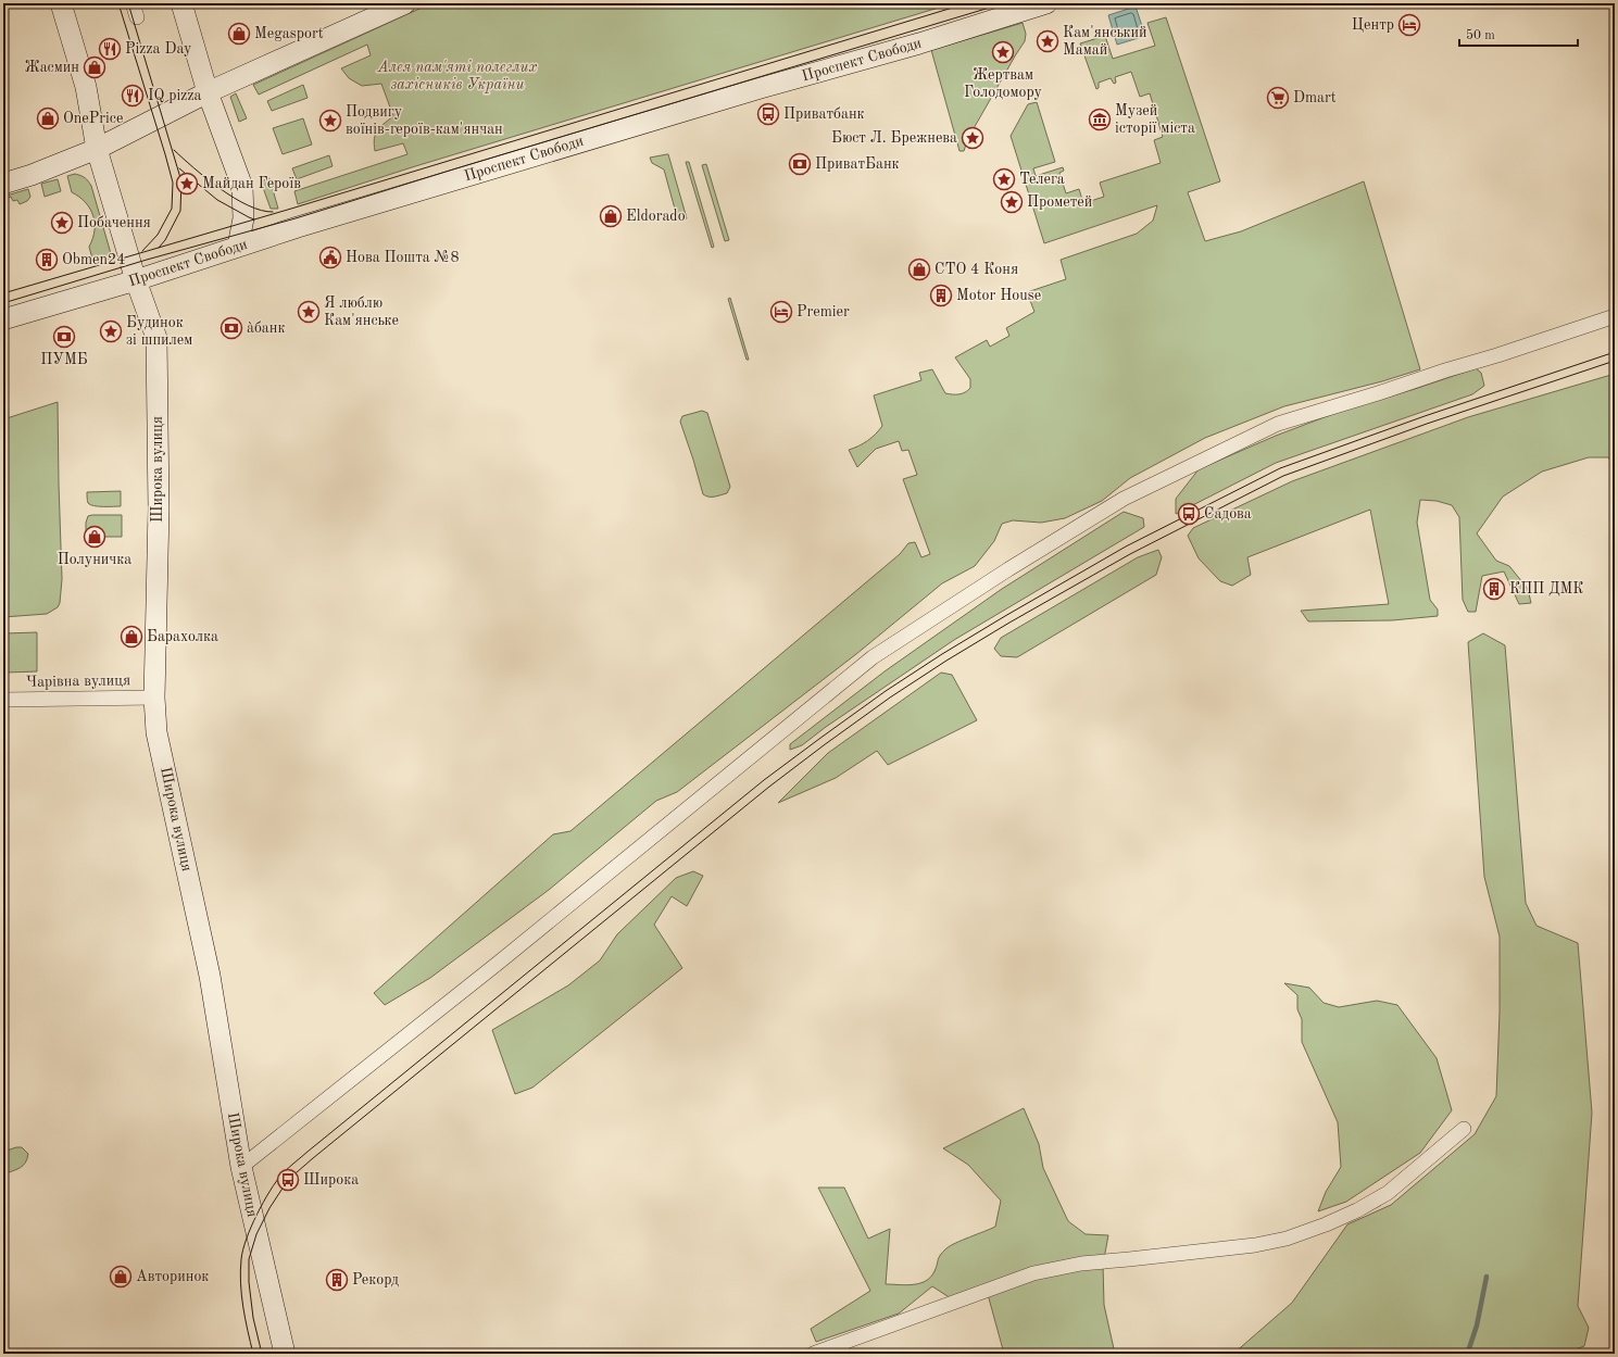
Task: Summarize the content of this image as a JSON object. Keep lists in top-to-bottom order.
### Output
{
  "streets": {
    "main road": ["Проспект Свободи", "Широка вулиця"],
    "street": ["Чарівна вулиця"]
  },
  "crossings": [
    ["Проспект Свободи", "Широка вулиця"],
    ["Широка вулиця", "Чарівна вулиця"]
  ],
  "parks": ["Алея пам'яті полеглих захісників України"],
  "places": {
    "hotel": ["Центр", "Premier"],
    "shop": [
      "Megasport",
      "Жасмин",
      "OnePrice",
      "Eldorado",
      "СТО 4 Коня",
      "Полуничка",
      "Барахолка",
      "Авторинок"
    ],
    "place": [
      "Кам'янський Мамай",
      "Жертвам Голодомору",
      "Подвигу воїнів-героїв-кам'янчан",
      "Бюст Л. Брежнева",
      "Телега",
      "Майдан Героїв",
      "Прометей",
      "Побачення",
      "Я люблю Кам'янське",
      "Будинок зі шпилем"
    ],
    "restaurant": ["Pizza Day", "IQ pizza"],
    "supermarket": ["Dmart"],
    "bus stop": ["Приватбанк", "Садова", "Широка"],
    "museum": ["Музей історії міста"],
    "bank": ["ПриватБанк", "а̀банк", "ПУМБ"],
    "public building": ["Нова Пошта №8"],
    "building": [
      "Obmen24",
      "Motor House",
      "КПП ДМК",
      "Рекорд"
    ]
  },
  "scale_bar": "50 m"
}
